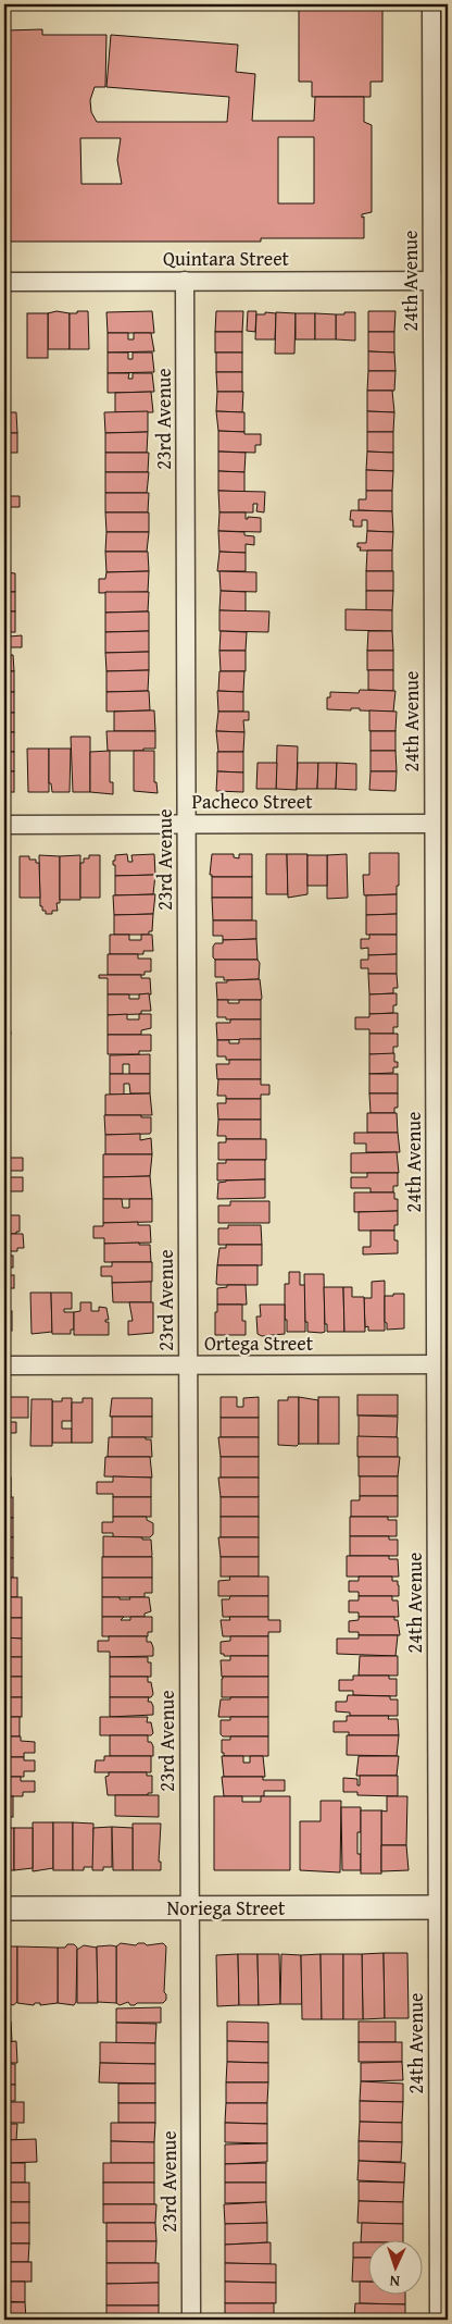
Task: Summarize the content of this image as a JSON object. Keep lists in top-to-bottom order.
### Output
{
  "streets": {
    "street": [
      "Quintara Street",
      "24th Avenue",
      "23rd Avenue",
      "Pacheco Street",
      "Ortega Street",
      "Noriega Street"
    ]
  },
  "crossings": [
    ["Quintara Street", "24th Avenue"],
    ["Quintara Street", "23rd Avenue"],
    ["24th Avenue", "Pacheco Street"],
    ["24th Avenue", "Ortega Street"],
    ["24th Avenue", "Noriega Street"],
    ["23rd Avenue", "Pacheco Street"],
    ["23rd Avenue", "Ortega Street"],
    ["23rd Avenue", "Noriega Street"]
  ],
  "north": "bottom"
}
